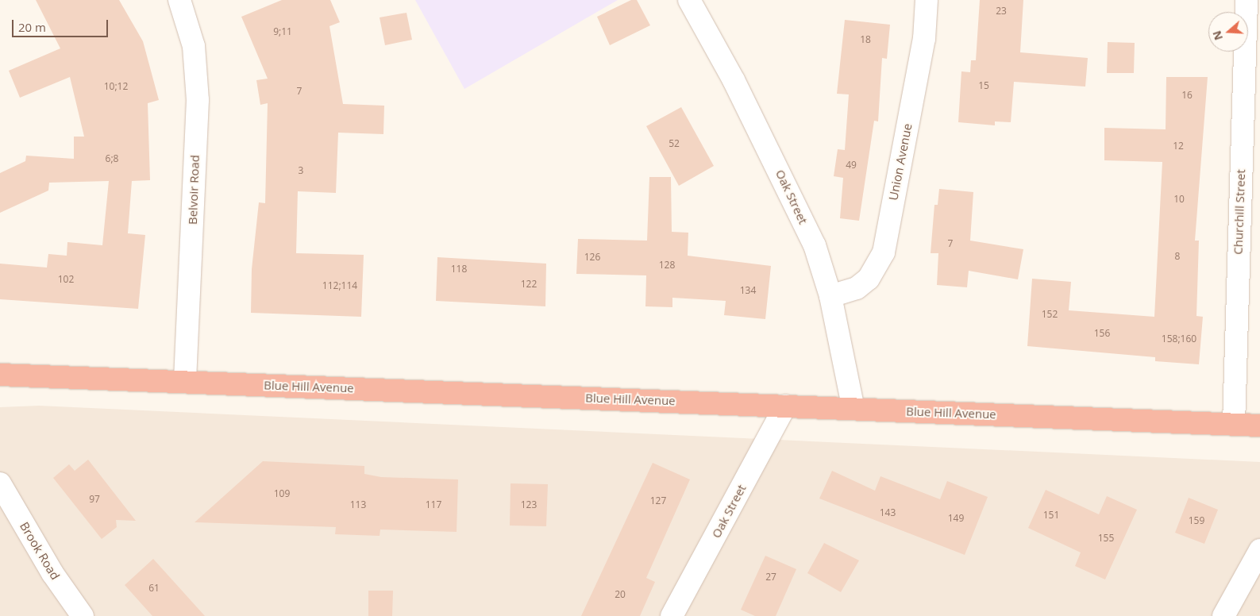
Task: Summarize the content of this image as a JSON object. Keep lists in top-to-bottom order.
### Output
{
  "streets": {
    "highway": ["Blue Hill Avenue"],
    "street": [
      "Union Avenue",
      "Belvoir Road",
      "Oak Street",
      "Churchill Street",
      "Brook Road"
    ]
  },
  "crossings": [
    ["Union Avenue", "Oak Street"],
    ["Belvoir Road", "Blue Hill Avenue"],
    ["Oak Street", "Blue Hill Avenue"],
    ["Churchill Street", "Blue Hill Avenue"]
  ],
  "house_numbers": [
    "23",
    "9;11",
    "18",
    "15",
    "10;12",
    "7",
    "16",
    "52",
    "12",
    "6;8",
    "49",
    "3",
    "10",
    "7",
    "8",
    "126",
    "128",
    "118",
    "102",
    "122",
    "112;114",
    "134",
    "152",
    "156",
    "158;160",
    "109",
    "97",
    "127",
    "113",
    "117",
    "123",
    "143",
    "151",
    "149",
    "159",
    "155",
    "27",
    "61",
    "20"
  ],
  "scale_bar": "20 m",
  "north": "left"
}
